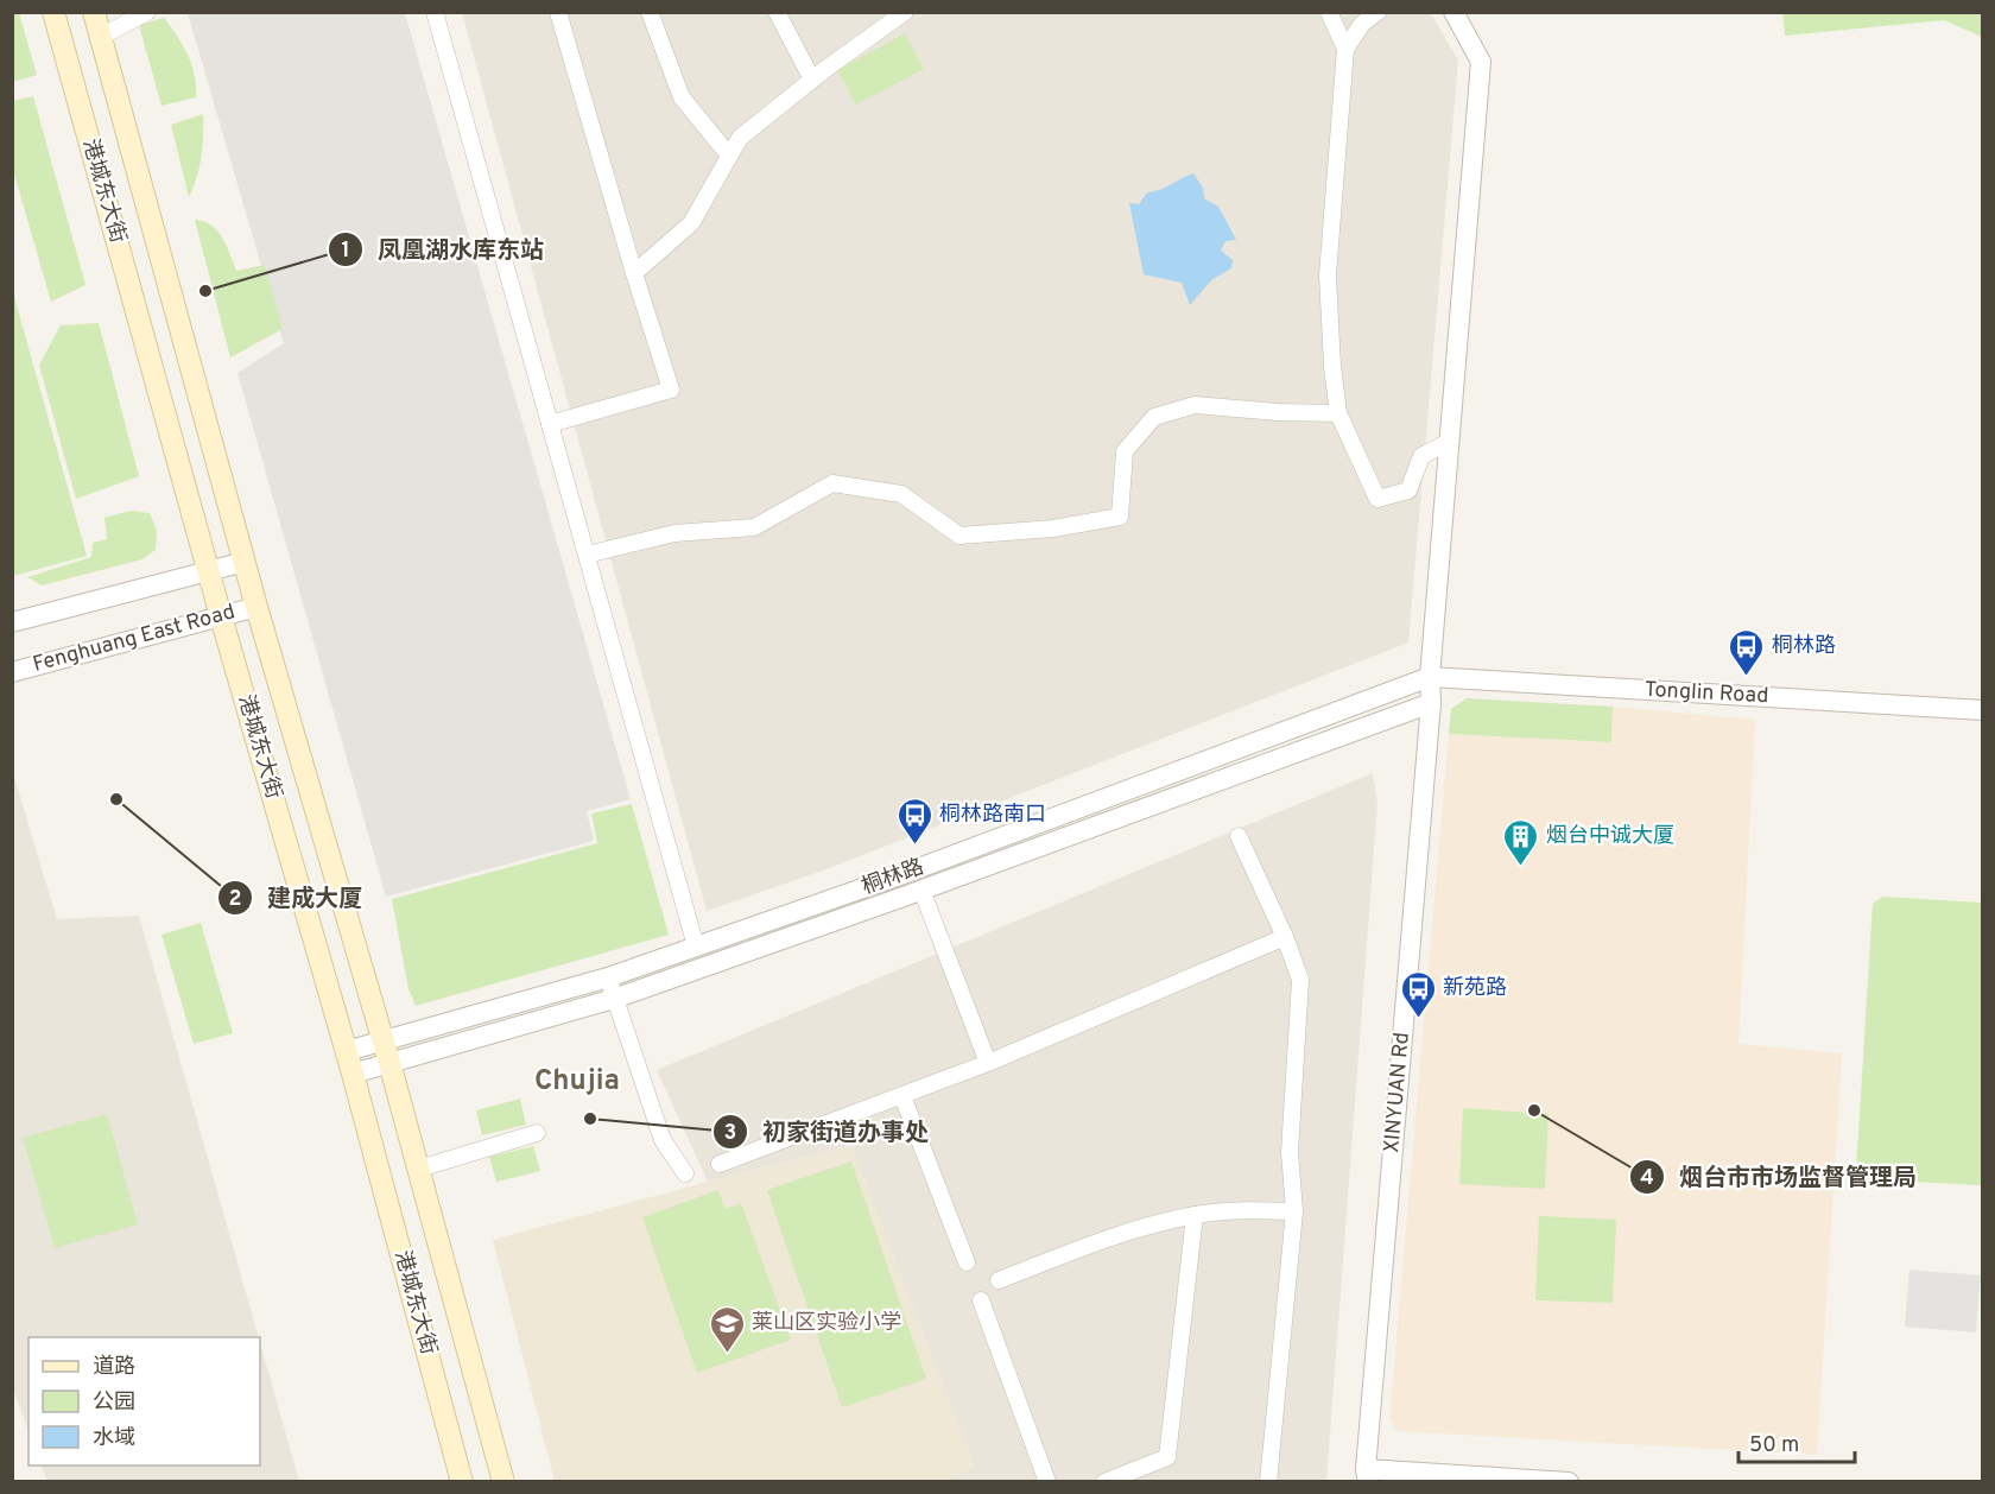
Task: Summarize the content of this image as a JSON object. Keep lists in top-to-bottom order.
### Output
{
  "streets": {
    "main road": ["港城东大街"],
    "street": [
      "Fenghuang East Road",
      "Tonglin Road",
      "桐林路",
      "XINYUAN Rd"
    ]
  },
  "crossings": [
    ["港城东大街", "Fenghuang East Road"],
    ["港城东大街", "桐林路"],
    ["Tonglin Road", "桐林路"],
    ["桐林路", "XINYUAN Rd"]
  ],
  "districts": ["Chujia"],
  "places": {
    "other": [
      "凤凰湖水库东站",
      "建成大厦",
      "烟台市市场监督管理局",
      "初家街道办事处"
    ],
    "bus stop": ["桐林路", "桐林路南口", "新苑路"],
    "building": ["烟台中诚大厦"],
    "school or university": ["莱山区实验小学"]
  },
  "legend": ["道路", "公园", "水域"],
  "scale_bar": "50 m"
}
